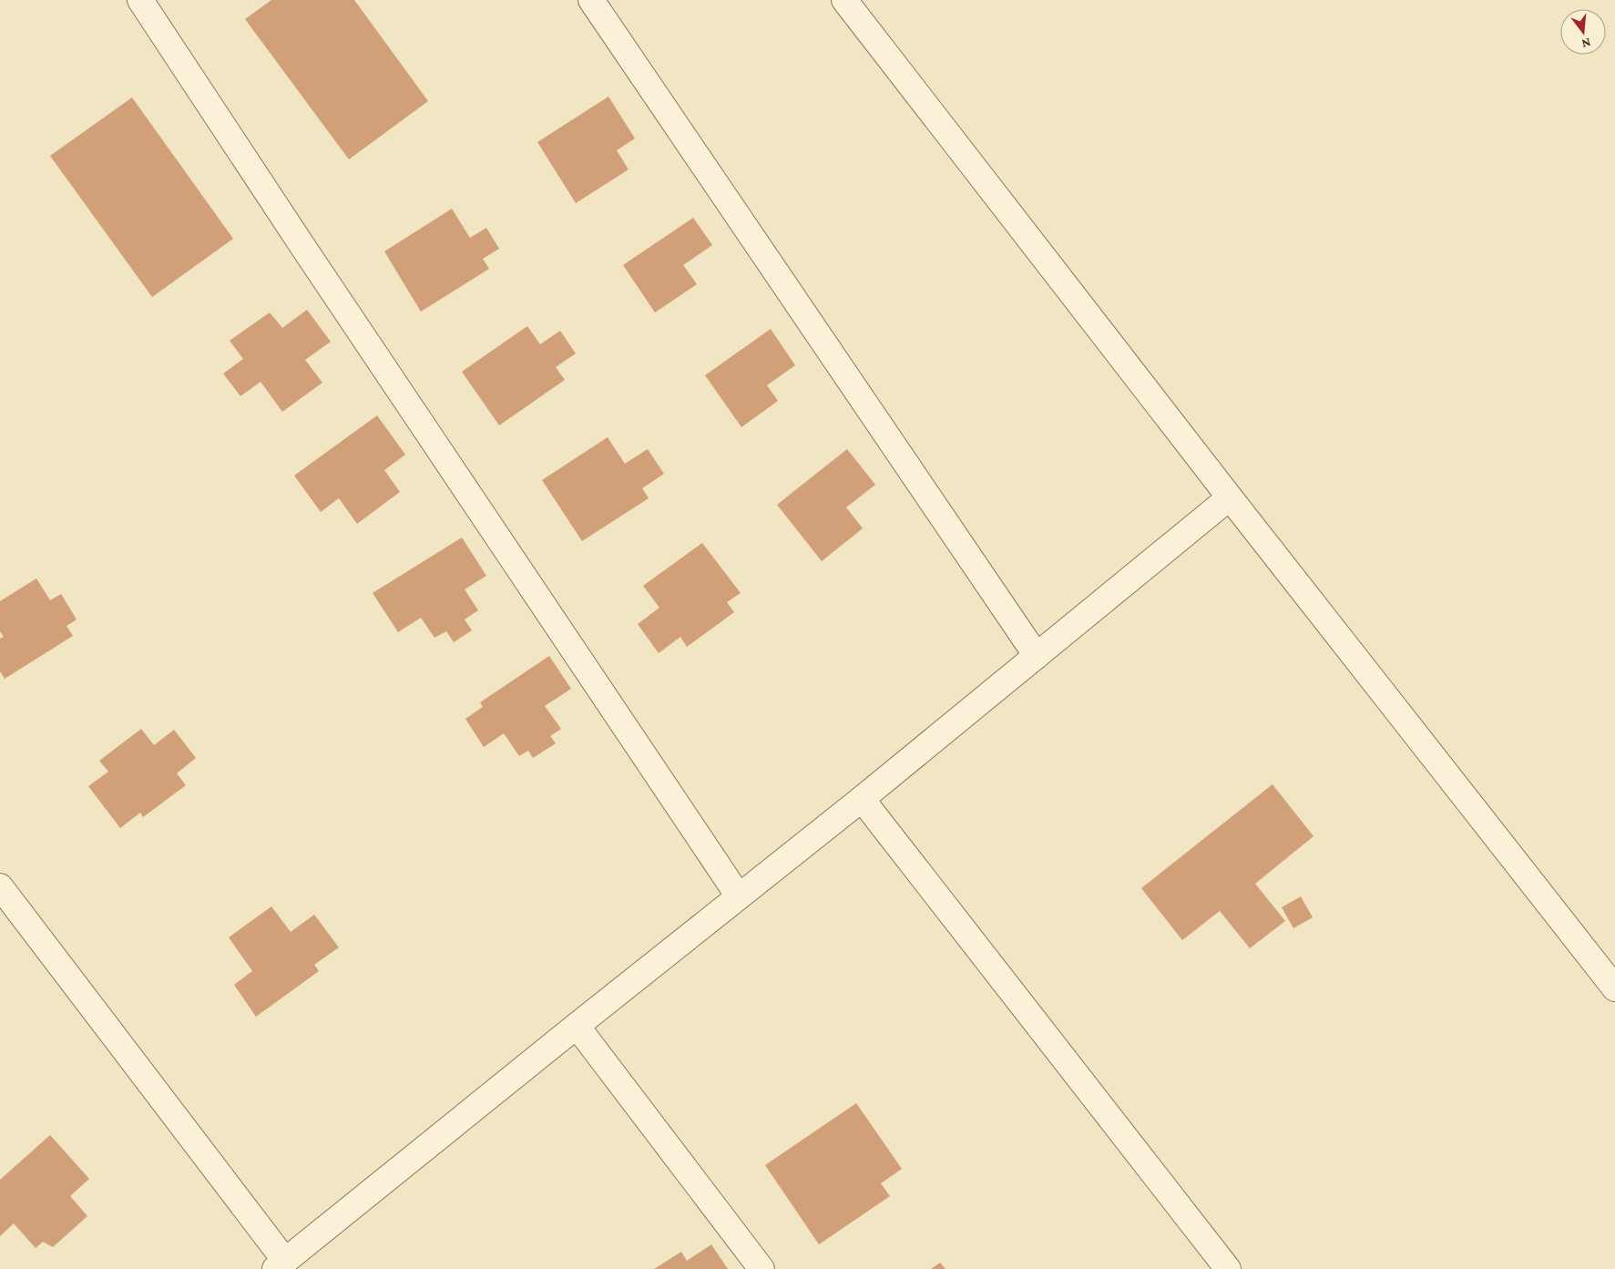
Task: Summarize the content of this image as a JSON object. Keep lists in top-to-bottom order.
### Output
{
  "north": "bottom"
}
